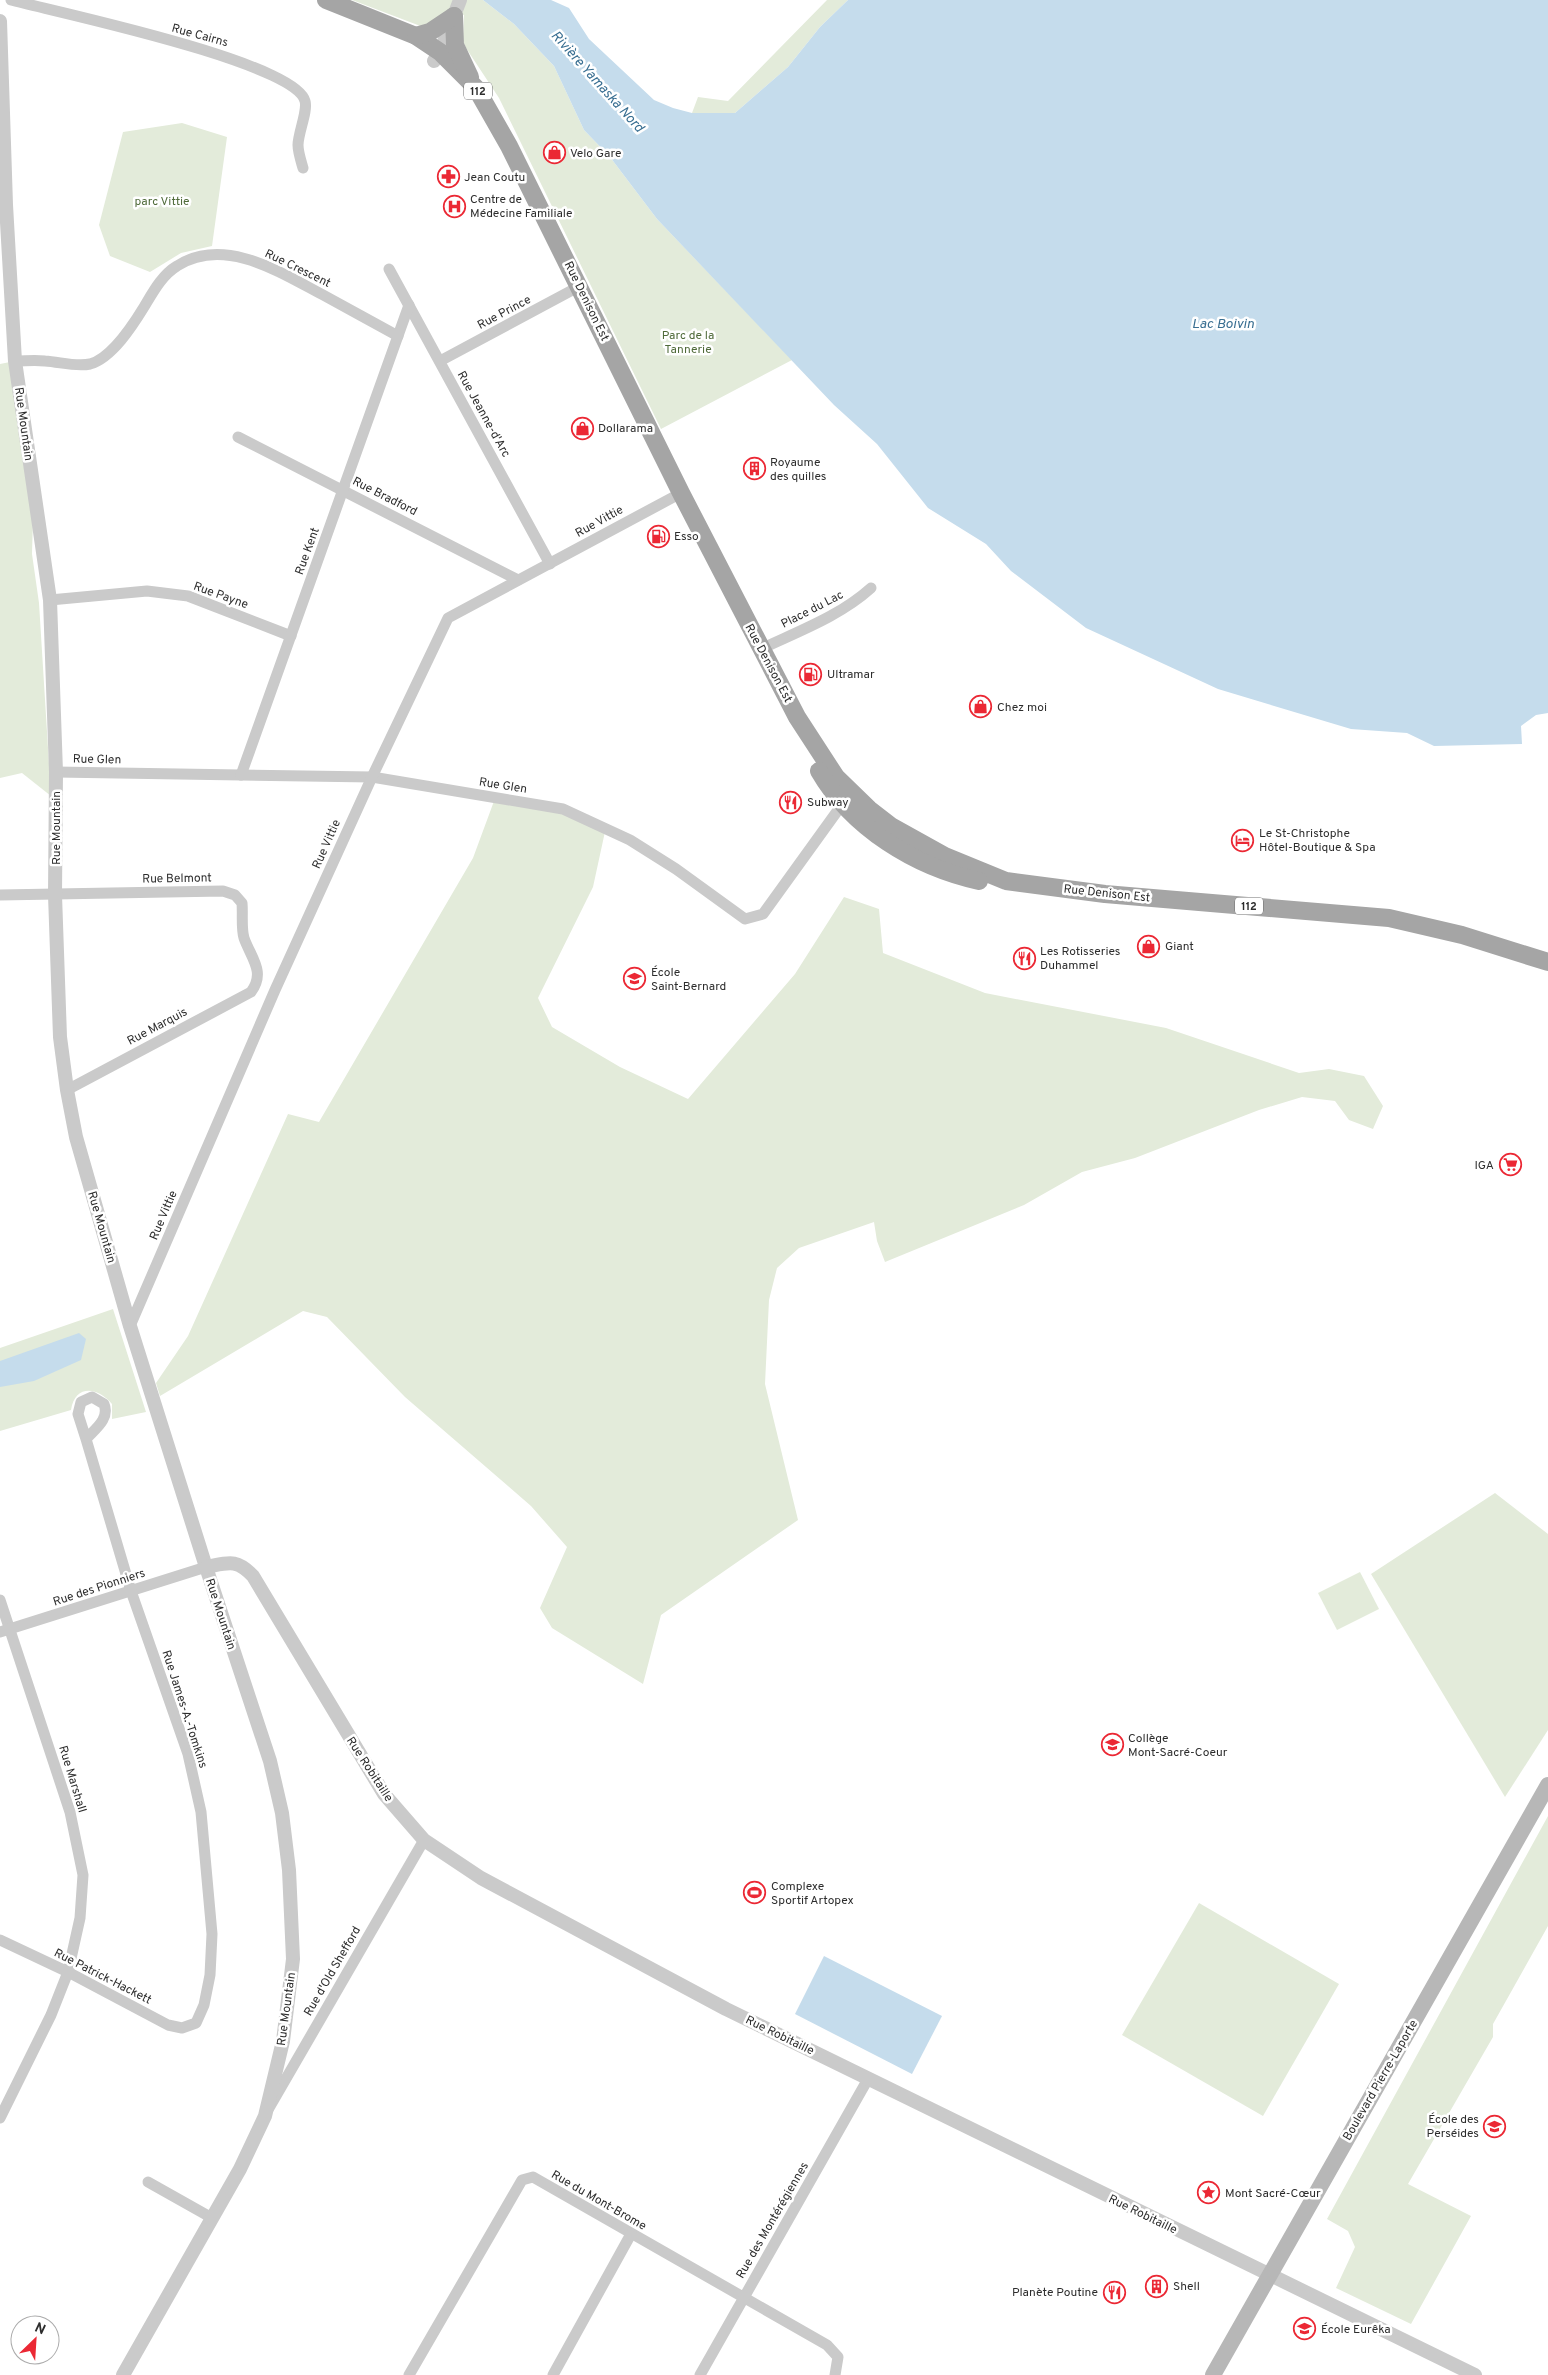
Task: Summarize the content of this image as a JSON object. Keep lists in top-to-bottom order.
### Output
{
  "streets": {
    "main road": ["112", "Rue Denison Est", "Boulevard Pierre-Laporte"],
    "street": [
      "Rue Cairns",
      "Rue Crescent",
      "Rue Prince",
      "Rue Jeanne-d'Arc",
      "Rue Mountain",
      "Rue Bradford",
      "Rue Vittie",
      "Rue Kent",
      "Rue Payne",
      "Place du Lac",
      "Rue Glen",
      "Rue Belmont",
      "Rue Marquis",
      "Rue des Pionniers",
      "Rue James-A.-Tomkins",
      "Rue Robitaille",
      "Rue Marshall",
      "Rue d'Old Shefford",
      "Rue Patrick-Hackett",
      "Rue du Mont-Brome",
      "Rue des Montérégiennes"
    ]
  },
  "crossings": [
    ["Rue Crescent", "Rue Mountain"],
    ["Rue Crescent", "Rue Kent"],
    ["Rue Denison Est", "Rue Prince"],
    ["Rue Denison Est", "Rue Vittie"],
    ["Rue Denison Est", "Place du Lac"],
    ["Rue Denison Est", "Rue Glen"],
    ["Rue Prince", "Rue Jeanne-d'Arc"],
    ["Rue Jeanne-d'Arc", "Rue Vittie"],
    ["Rue Mountain", "Rue Vittie"],
    ["Rue Mountain", "Rue Payne"],
    ["Rue Mountain", "Rue Glen"],
    ["Rue Mountain", "Rue Belmont"],
    ["Rue Mountain", "Rue Marquis"],
    ["Rue Mountain", "Rue des Pionniers"],
    ["Rue Mountain", "Rue Robitaille"],
    ["Rue Mountain", "Rue d'Old Shefford"],
    ["Rue Bradford", "Rue Vittie"],
    ["Rue Bradford", "Rue Kent"],
    ["Rue Vittie", "Rue Glen"],
    ["Rue Kent", "Rue Payne"],
    ["Rue Kent", "Rue Glen"],
    ["Rue Belmont", "Rue Marquis"],
    ["Rue des Pionniers", "Rue James-A.-Tomkins"],
    ["Rue des Pionniers", "Rue Robitaille"],
    ["Rue des Pionniers", "Rue Marshall"],
    ["Rue James-A.-Tomkins", "Rue Patrick-Hackett"],
    ["Rue Robitaille", "Rue d'Old Shefford"],
    ["Rue Robitaille", "Boulevard Pierre-Laporte"],
    ["Rue Robitaille", "Rue des Montérégiennes"],
    ["Rue Marshall", "Rue Patrick-Hackett"],
    ["Rue du Mont-Brome", "Rue des Montérégiennes"]
  ],
  "water": ["Rivière Yamaska Nord", "Lac Boivin"],
  "parks": ["parc Vittie", "Parc de la Tannerie"],
  "places": {
    "shop": [
      "Velo Gare",
      "Dollarama",
      "Chez moi",
      "Giant"
    ],
    "pharmacy": ["Jean Coutu"],
    "hospital": ["Centre de Médecine Familiale"],
    "building": ["Royaume des quilles", "Shell"],
    "fuel station": ["Esso", "Ultramar"],
    "restaurant": ["Subway", "Les Rotisseries Duhammel", "Planète Poutine"],
    "hotel": ["Le St-Christophe Hôtel-Boutique & Spa"],
    "school or university": [
      "École Saint-Bernard",
      "Collège Mont-Sacré-Coeur",
      "École des Perséides",
      "École Eurêka"
    ],
    "supermarket": ["IGA"],
    "sports": ["Complexe Sportif Artopex"],
    "place": ["Mont Sacré-Cœur"]
  },
  "north": "top right"
}
